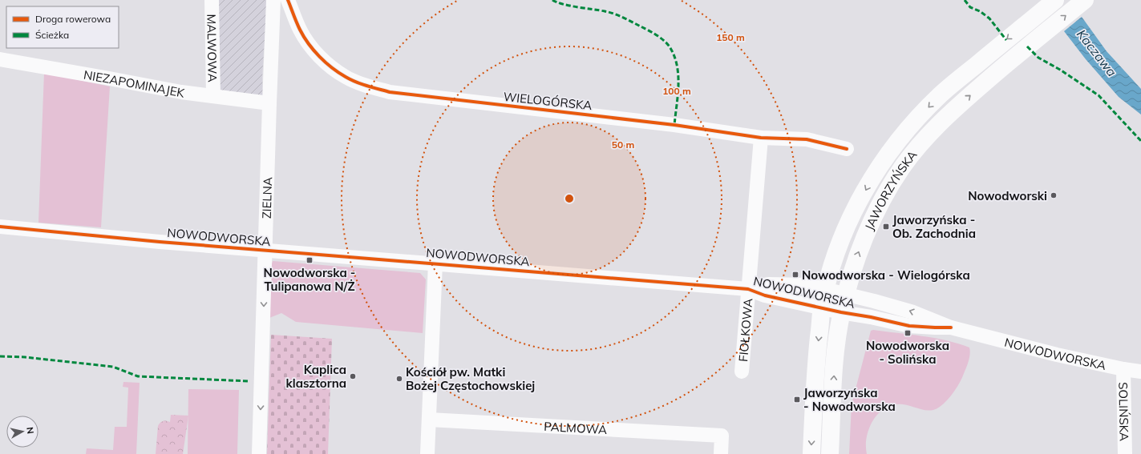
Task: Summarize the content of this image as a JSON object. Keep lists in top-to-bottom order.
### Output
{
  "streets": {
    "main road": ["JAWORZYŃSKA"],
    "street": [
      "MALWOWA",
      "NIEZAPOMINAJEK",
      "WIELOGÓRSKA",
      "ZIELNA",
      "NOWODWORSKA",
      "FIOŁKOWA",
      "SOLIŃSKA",
      "PALMOWA"
    ]
  },
  "crossings": [
    ["MALWOWA", "NIEZAPOMINAJEK"],
    ["NIEZAPOMINAJEK", "ZIELNA"],
    ["WIELOGÓRSKA", "FIOŁKOWA"],
    ["JAWORZYŃSKA", "NOWODWORSKA"],
    ["ZIELNA", "NOWODWORSKA"],
    ["NOWODWORSKA", "FIOŁKOWA"],
    ["NOWODWORSKA", "SOLIŃSKA"]
  ],
  "one_way": ["ZIELNA"],
  "water": ["Kaczawa"],
  "places": {
    "other": ["Nowodworski", "Kaplica klasztorna", "Kościół pw. Matki Bożej Częstochowskiej"],
    "transit": [
      "Jaworzyńska - Ob. Zachodnia",
      "Nowodworska - Tulipanowa N/Ż",
      "Nowodworska - Wielogórska",
      "Nowodworska - Solińska",
      "Jaworzyńska - Nowodworska"
    ]
  },
  "legend": ["Droga rowerowa", "Ścieżka"],
  "north": "right",
  "rings": ["150 m", "100 m", "50 m"]
}
